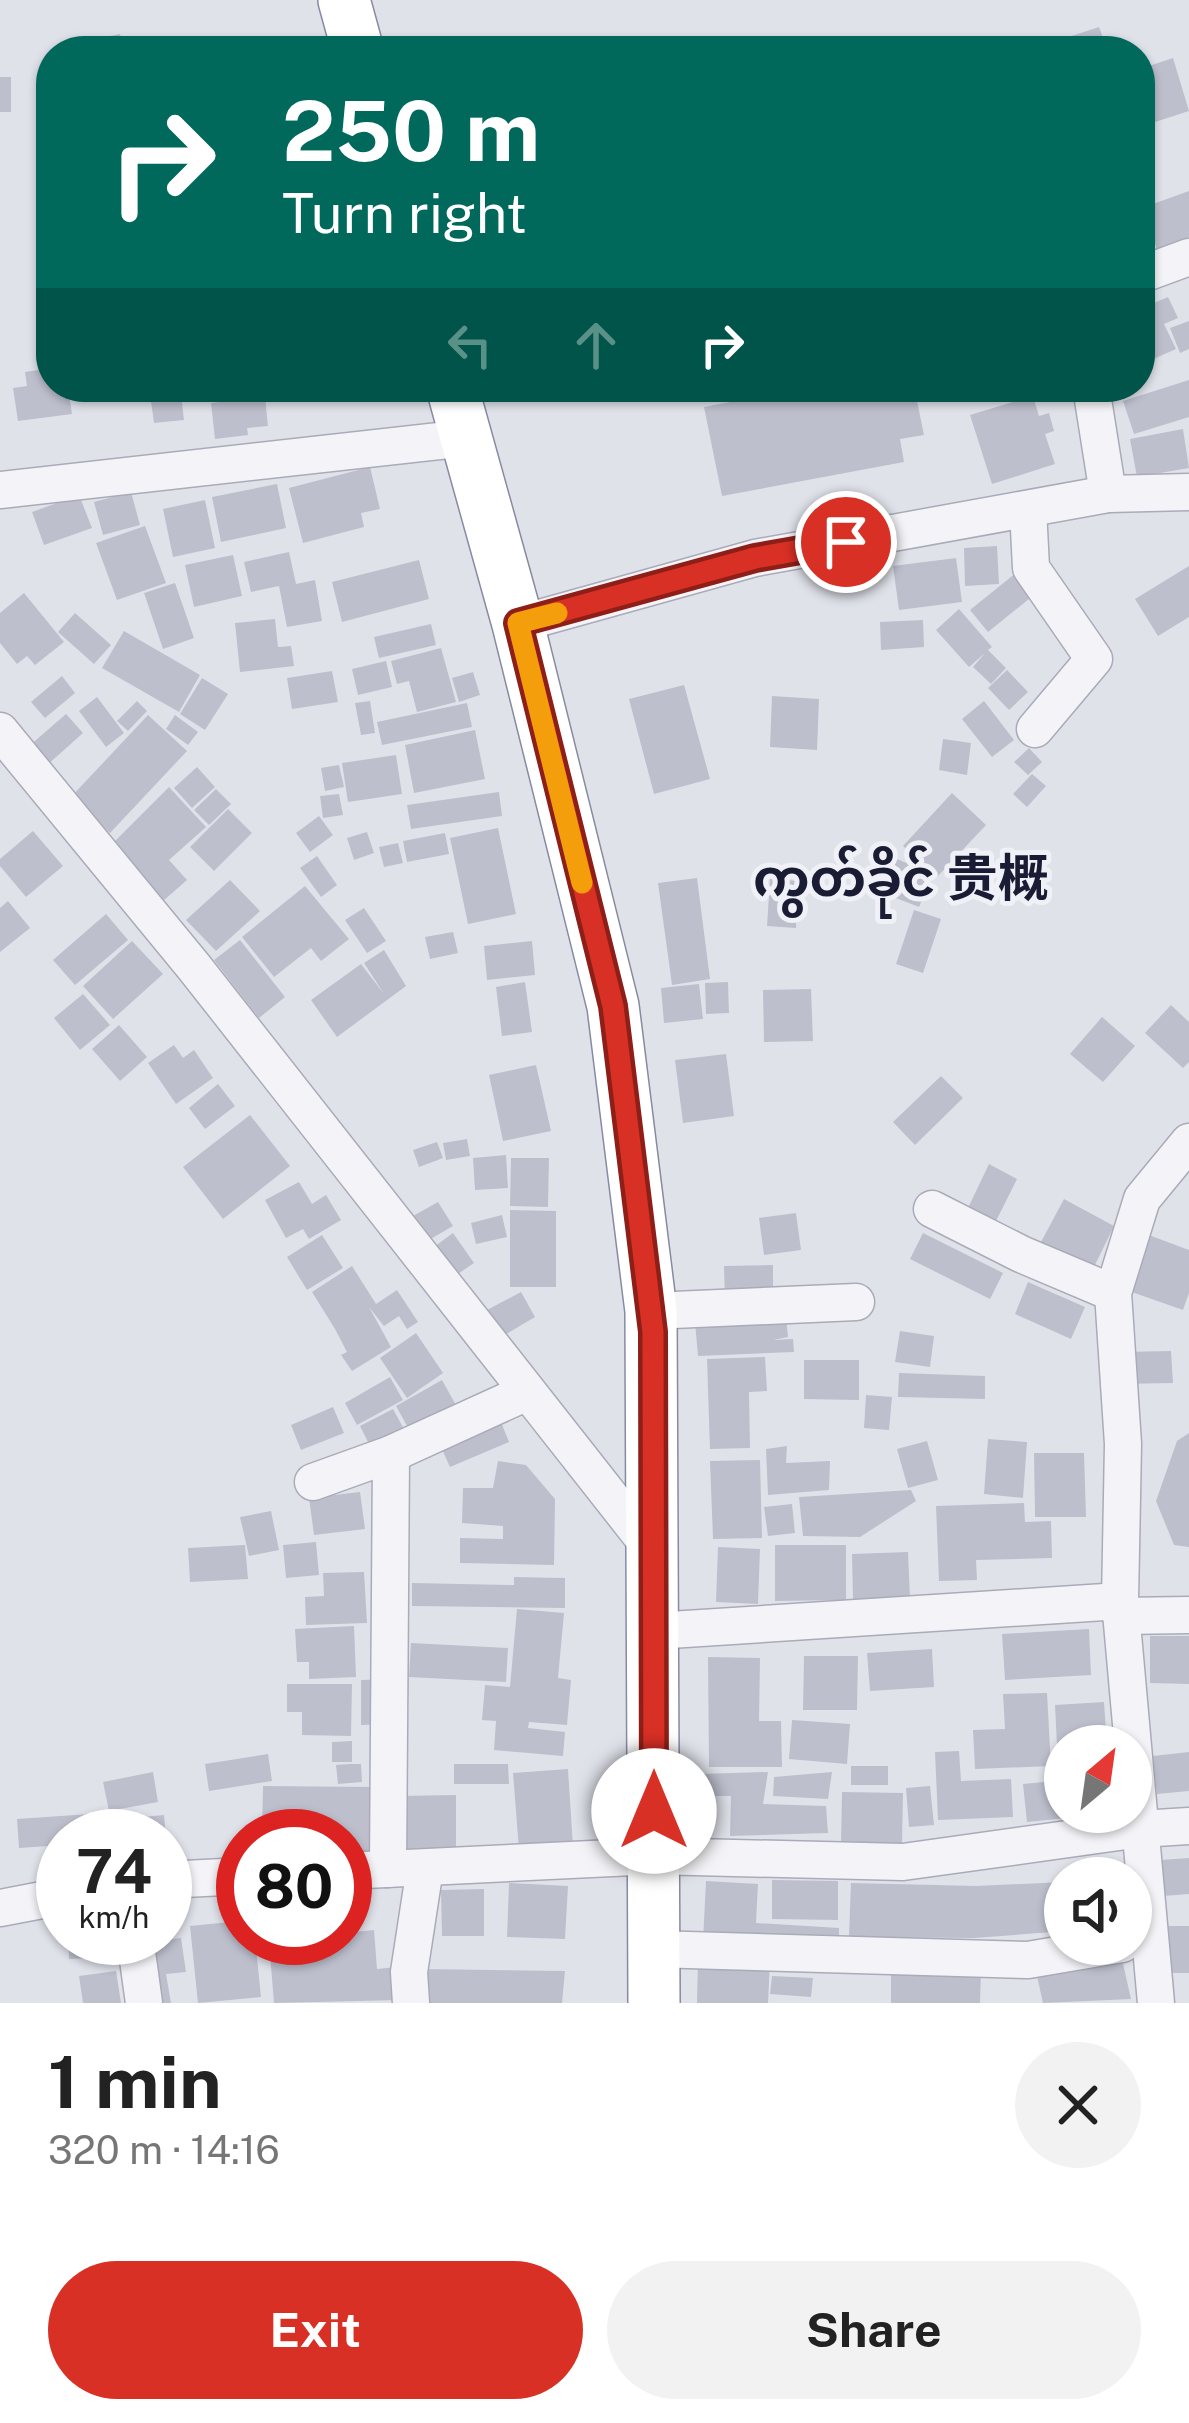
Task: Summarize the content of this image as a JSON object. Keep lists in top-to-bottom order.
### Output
{
  "districts": ["ကွတ်ခိုင် 贵概"],
  "north": "top right",
  "page": {
    "turn": ["250 m", "Turn right"],
    "speed": "74 km/h",
    "limit": "80",
    "heading": ["1 min", "320 m · 14:16"],
    "buttons": ["Exit", "Share"]
  }
}
